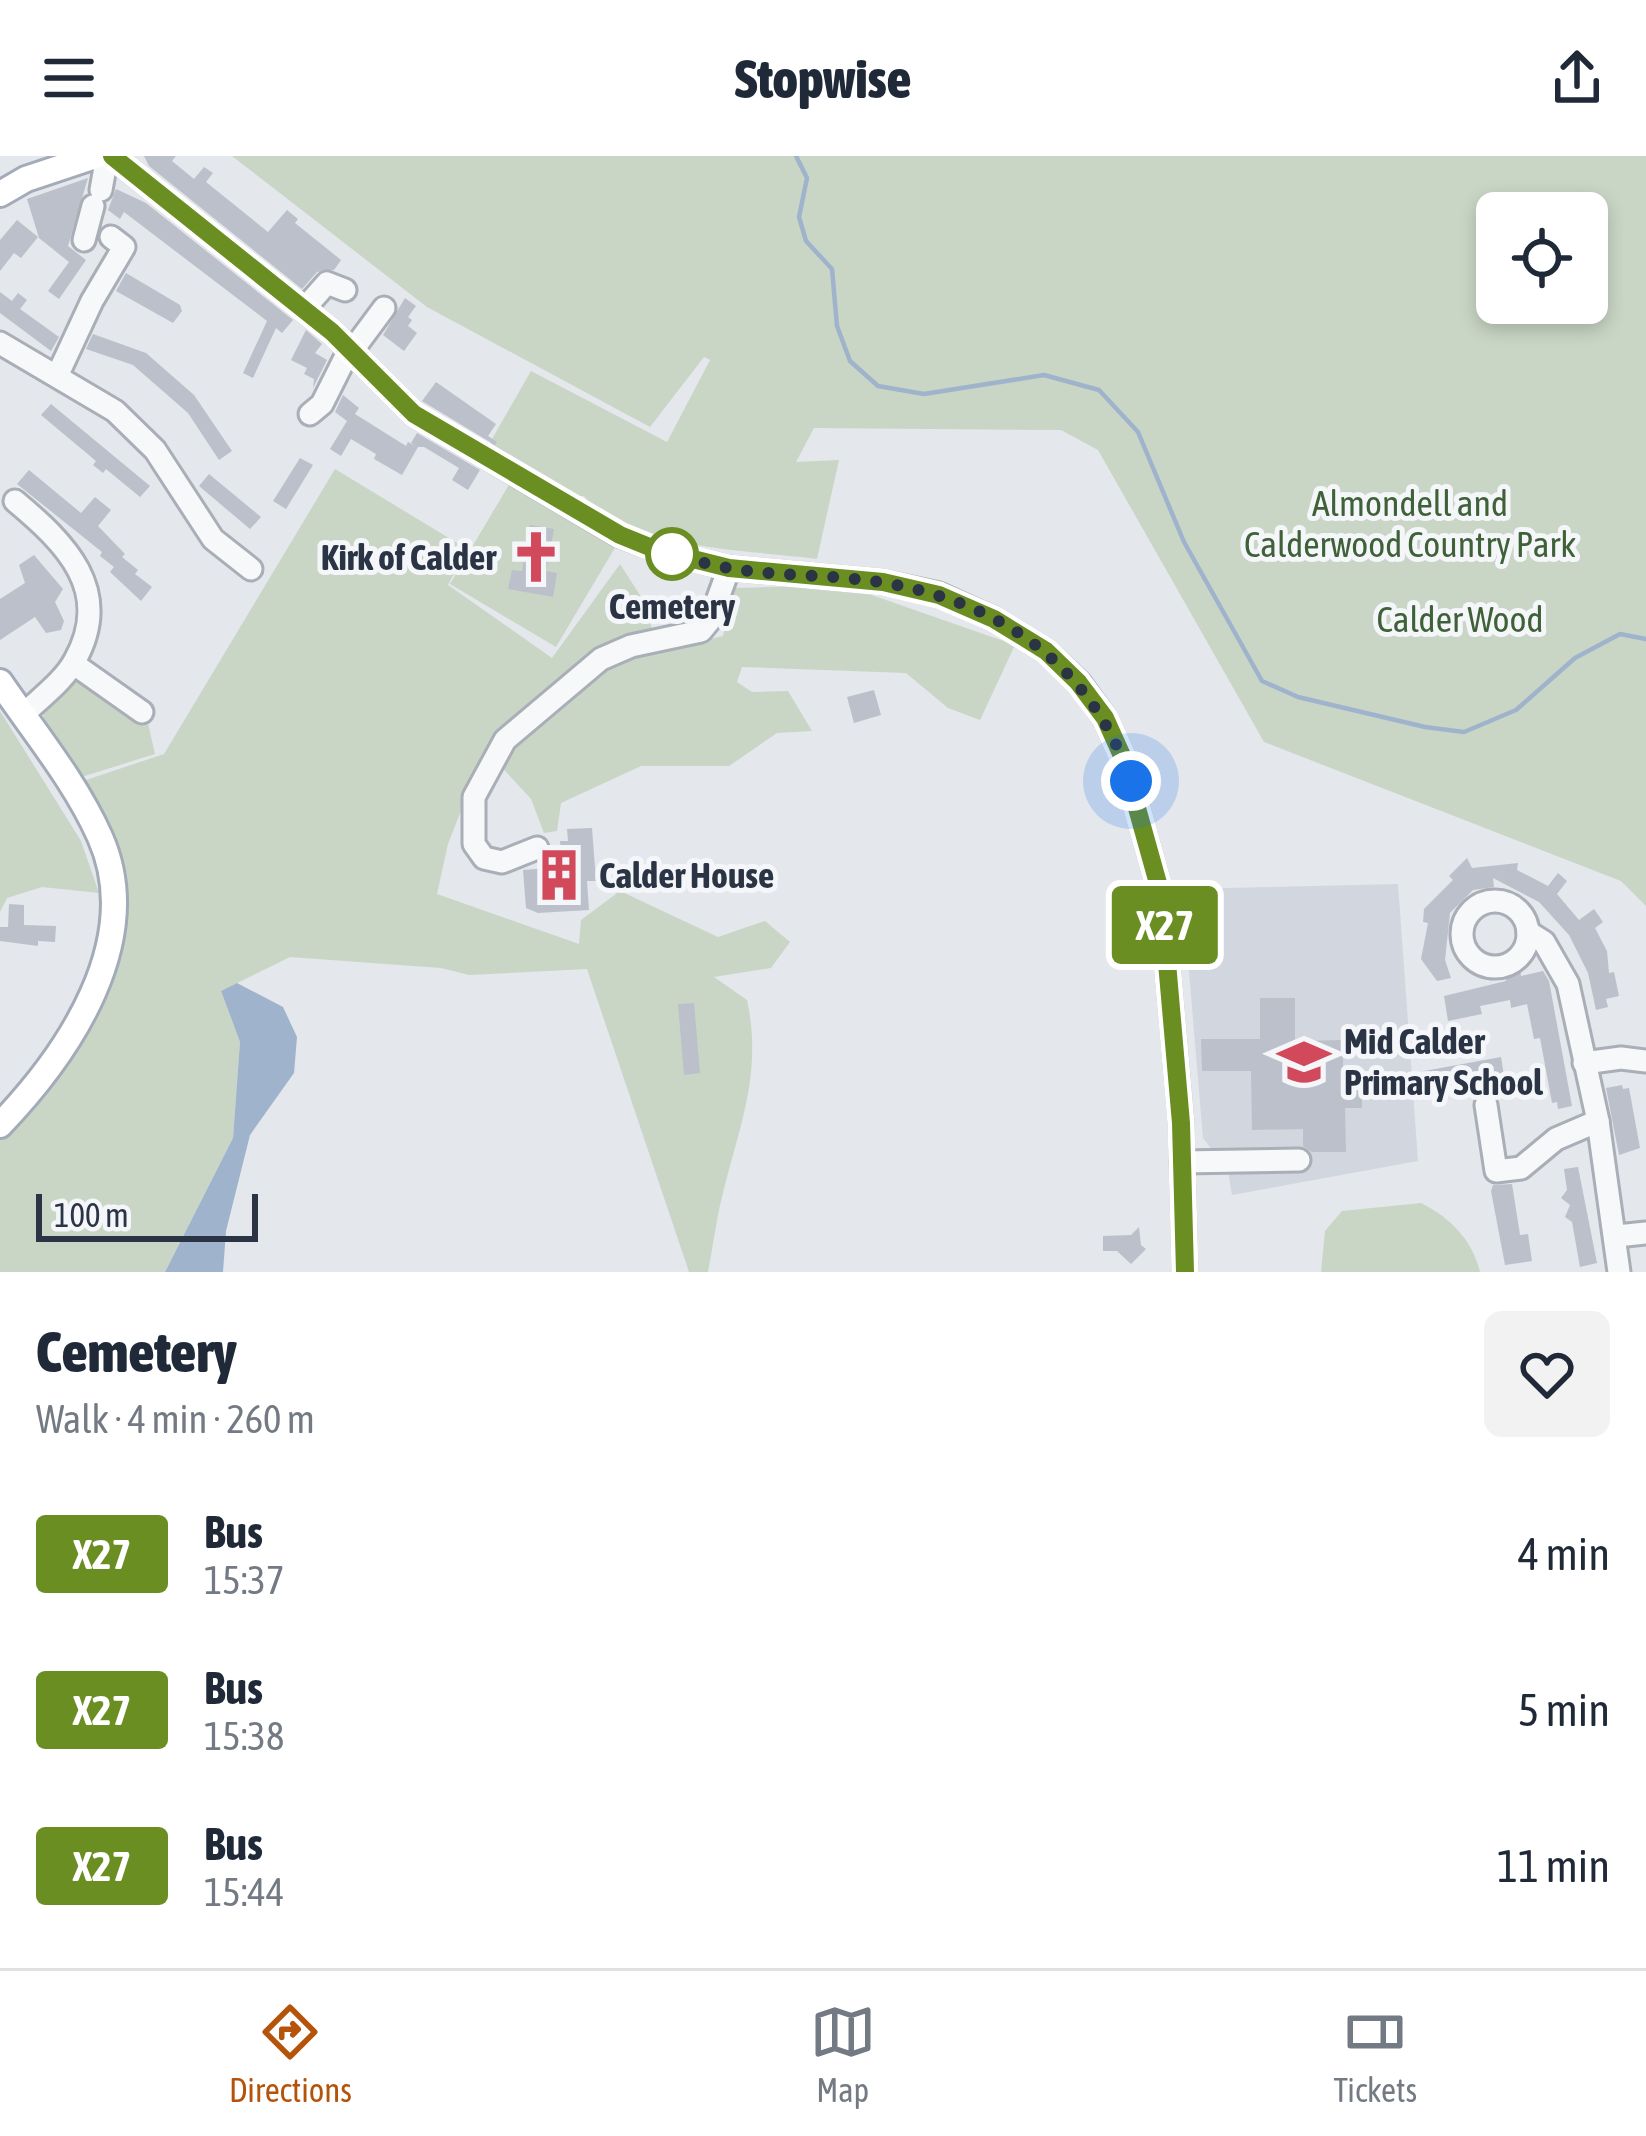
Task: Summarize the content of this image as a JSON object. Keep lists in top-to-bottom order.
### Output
{
  "parks": ["Almondell and Calderwood Country Park", "Calder Wood"],
  "places": {
    "other": ["Cemetery"],
    "church": ["Kirk of Calder"],
    "building": ["Calder House"],
    "school or university": ["Mid Calder Primary School"]
  },
  "lines": ["bus line X27"],
  "scale_bar": "100 m",
  "page": {
    "header": "Stopwise",
    "on_map": "X27",
    "scale": "100 m",
    "heading": ["Cemetery", "Walk · 4 min · 260 m"],
    "list": [
      {
        "mark": "X27",
        "name": "Bus",
        "note": "15:37",
        "value": "4 min"
      },
      {
        "mark": "X27",
        "name": "Bus",
        "note": "15:38",
        "value": "5 min"
      },
      {
        "mark": "X27",
        "name": "Bus",
        "note": "15:44",
        "value": "11 min"
      }
    ],
    "tabs": ["Directions", "Map", "Tickets"]
  }
}
